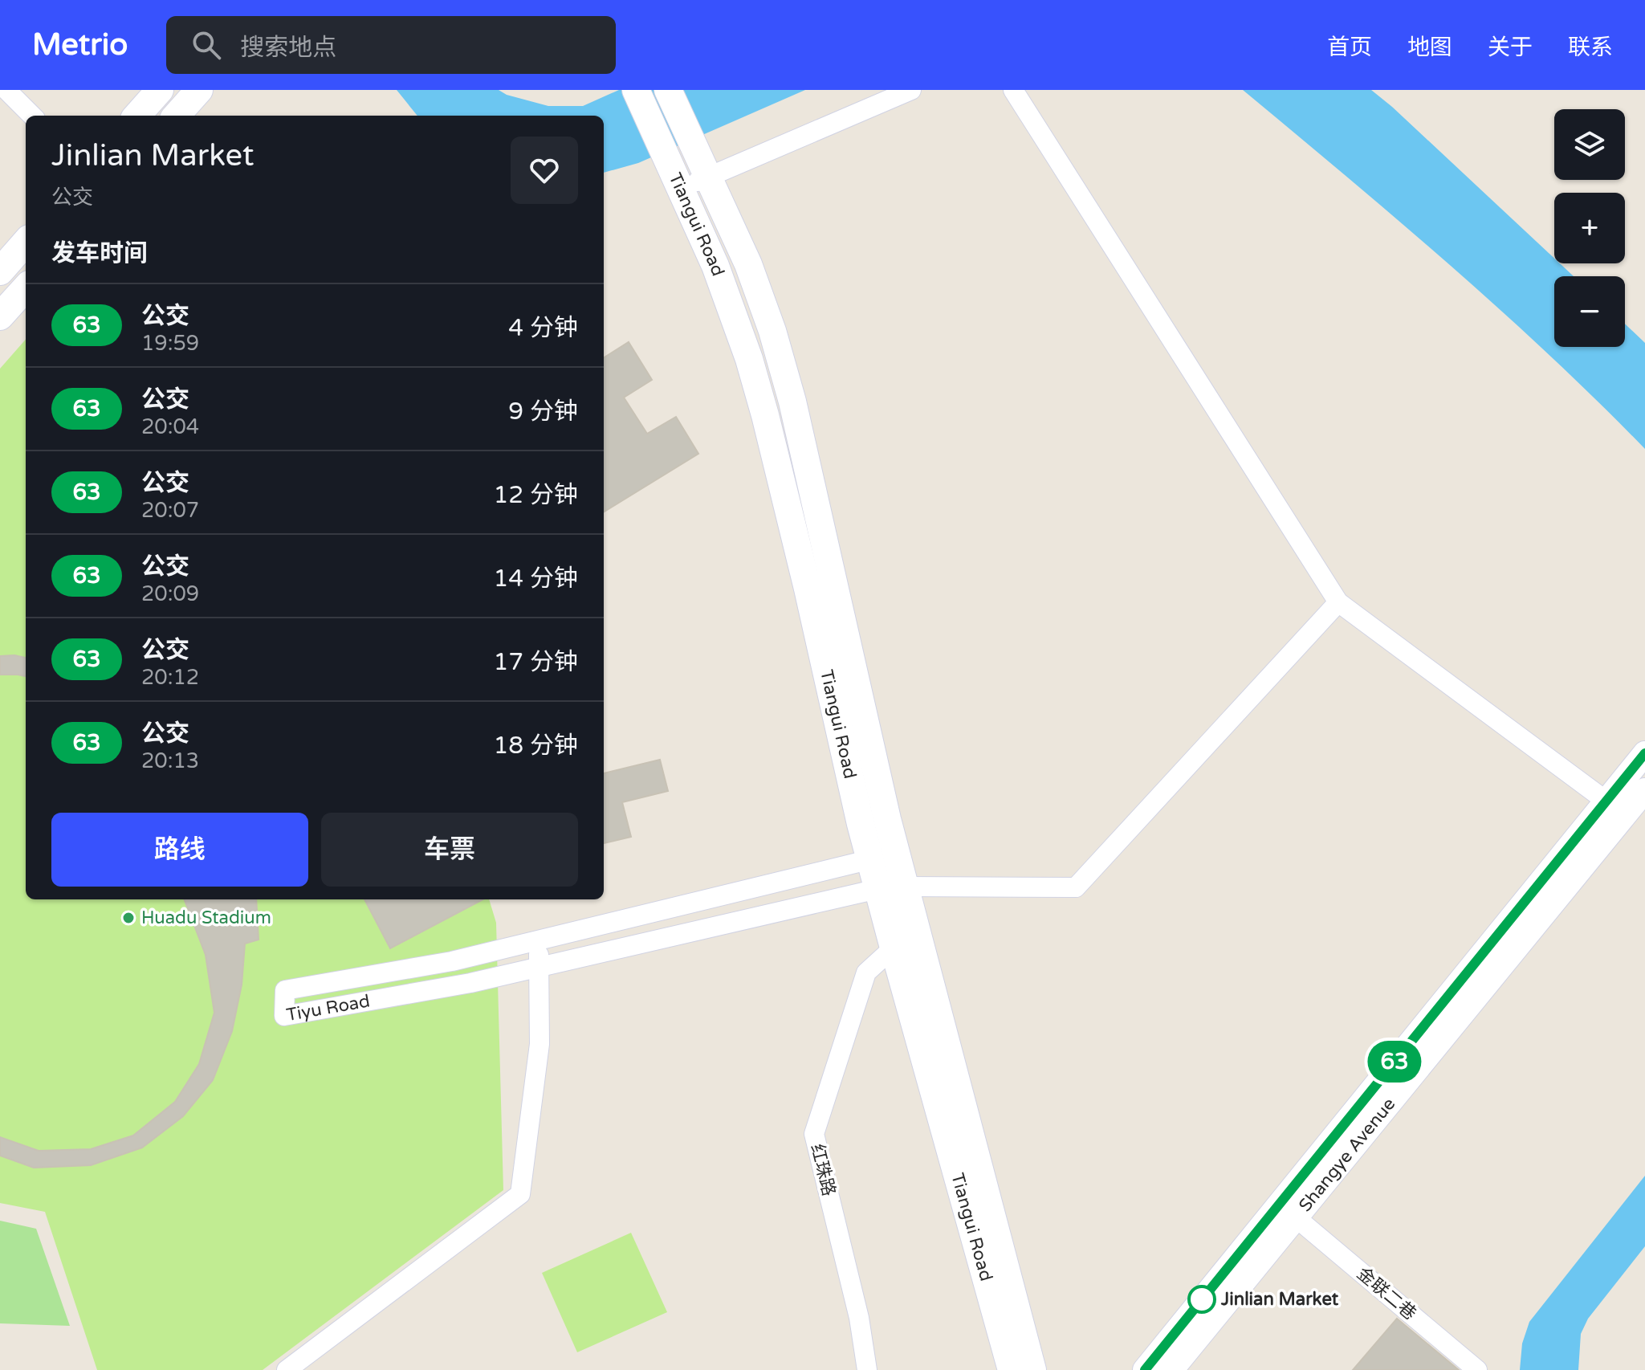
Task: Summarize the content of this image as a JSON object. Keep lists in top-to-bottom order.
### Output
{
  "streets": {
    "main road": ["Tiangui Road"],
    "street": [
      "Tiyu Road",
      "Shangye Avenue",
      "红珠路",
      "金联二巷"
    ]
  },
  "crossings": [
    ["Tiangui Road", "Tiyu Road"],
    ["Tiangui Road", "红珠路"],
    ["Shangye Avenue", "金联二巷"]
  ],
  "places": ["Huadu Stadium", "Jinlian Market"],
  "lines": ["bus line 63"],
  "page": {
    "header": "Metrio",
    "search": "搜索地点",
    "nav": [
      "首页",
      "地图",
      "关于",
      "联系"
    ],
    "on_map": "63",
    "map_buttons": ["+", "−"],
    "heading": [
      ["Jinlian Market", "公交"],
      "发车时间"
    ],
    "list": [
      {
        "mark": "63",
        "name": "公交",
        "note": "19:59",
        "value": "4 分钟"
      },
      {
        "mark": "63",
        "name": "公交",
        "note": "20:04",
        "value": "9 分钟"
      },
      {
        "mark": "63",
        "name": "公交",
        "note": "20:07",
        "value": "12 分钟"
      },
      {
        "mark": "63",
        "name": "公交",
        "note": "20:09",
        "value": "14 分钟"
      },
      {
        "mark": "63",
        "name": "公交",
        "note": "20:12",
        "value": "17 分钟"
      },
      {
        "mark": "63",
        "name": "公交",
        "note": "20:13",
        "value": "18 分钟"
      }
    ],
    "buttons": ["路线", "车票"]
  }
}
